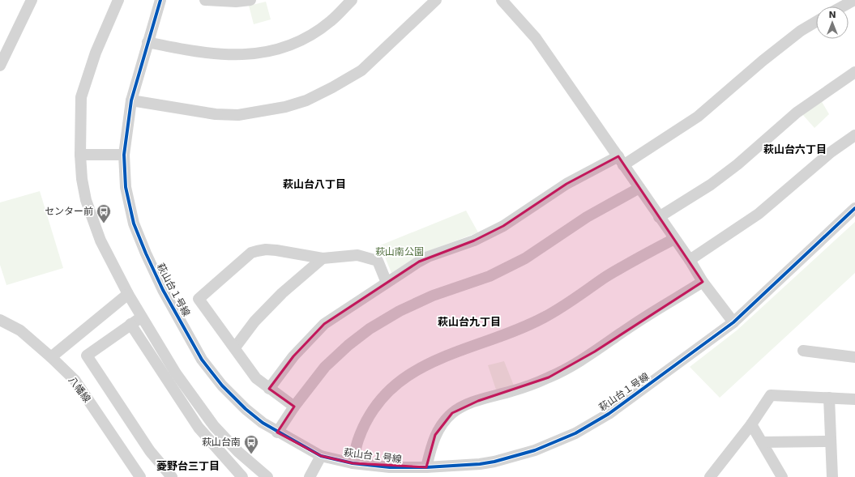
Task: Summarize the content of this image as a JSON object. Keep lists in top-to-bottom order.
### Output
{
  "streets": {
    "street": ["萩山台１号線", "八幡線"]
  },
  "districts": [
    "萩山台六丁目",
    "萩山台八丁目",
    "萩山台九丁目",
    "菱野台三丁目"
  ],
  "parks": ["萩山南公園"],
  "places": {
    "bus stop": ["センター前", "萩山台南"]
  },
  "north": "top"
}
